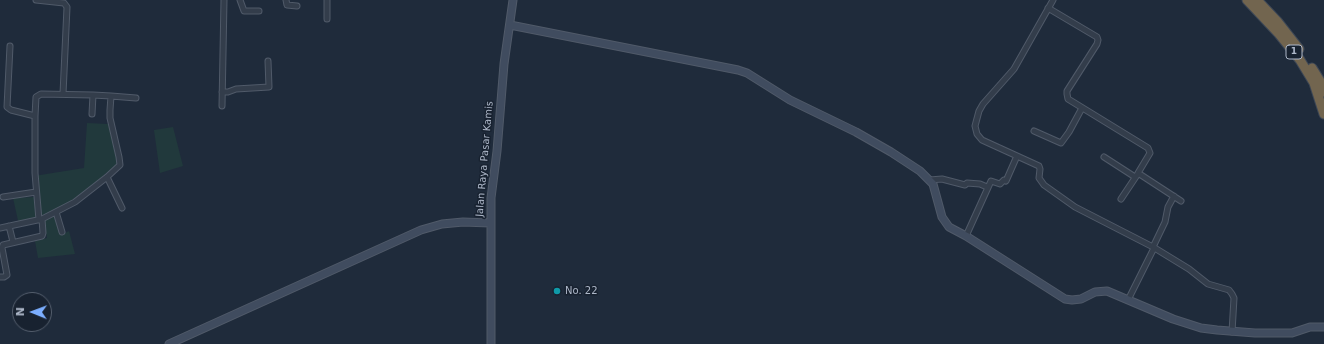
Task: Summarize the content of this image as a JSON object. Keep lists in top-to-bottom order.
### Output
{
  "streets": {
    "highway": ["1"],
    "street": ["Jalan Raya Pasar Kamis"]
  },
  "places": ["No. 22"],
  "north": "left"
}
